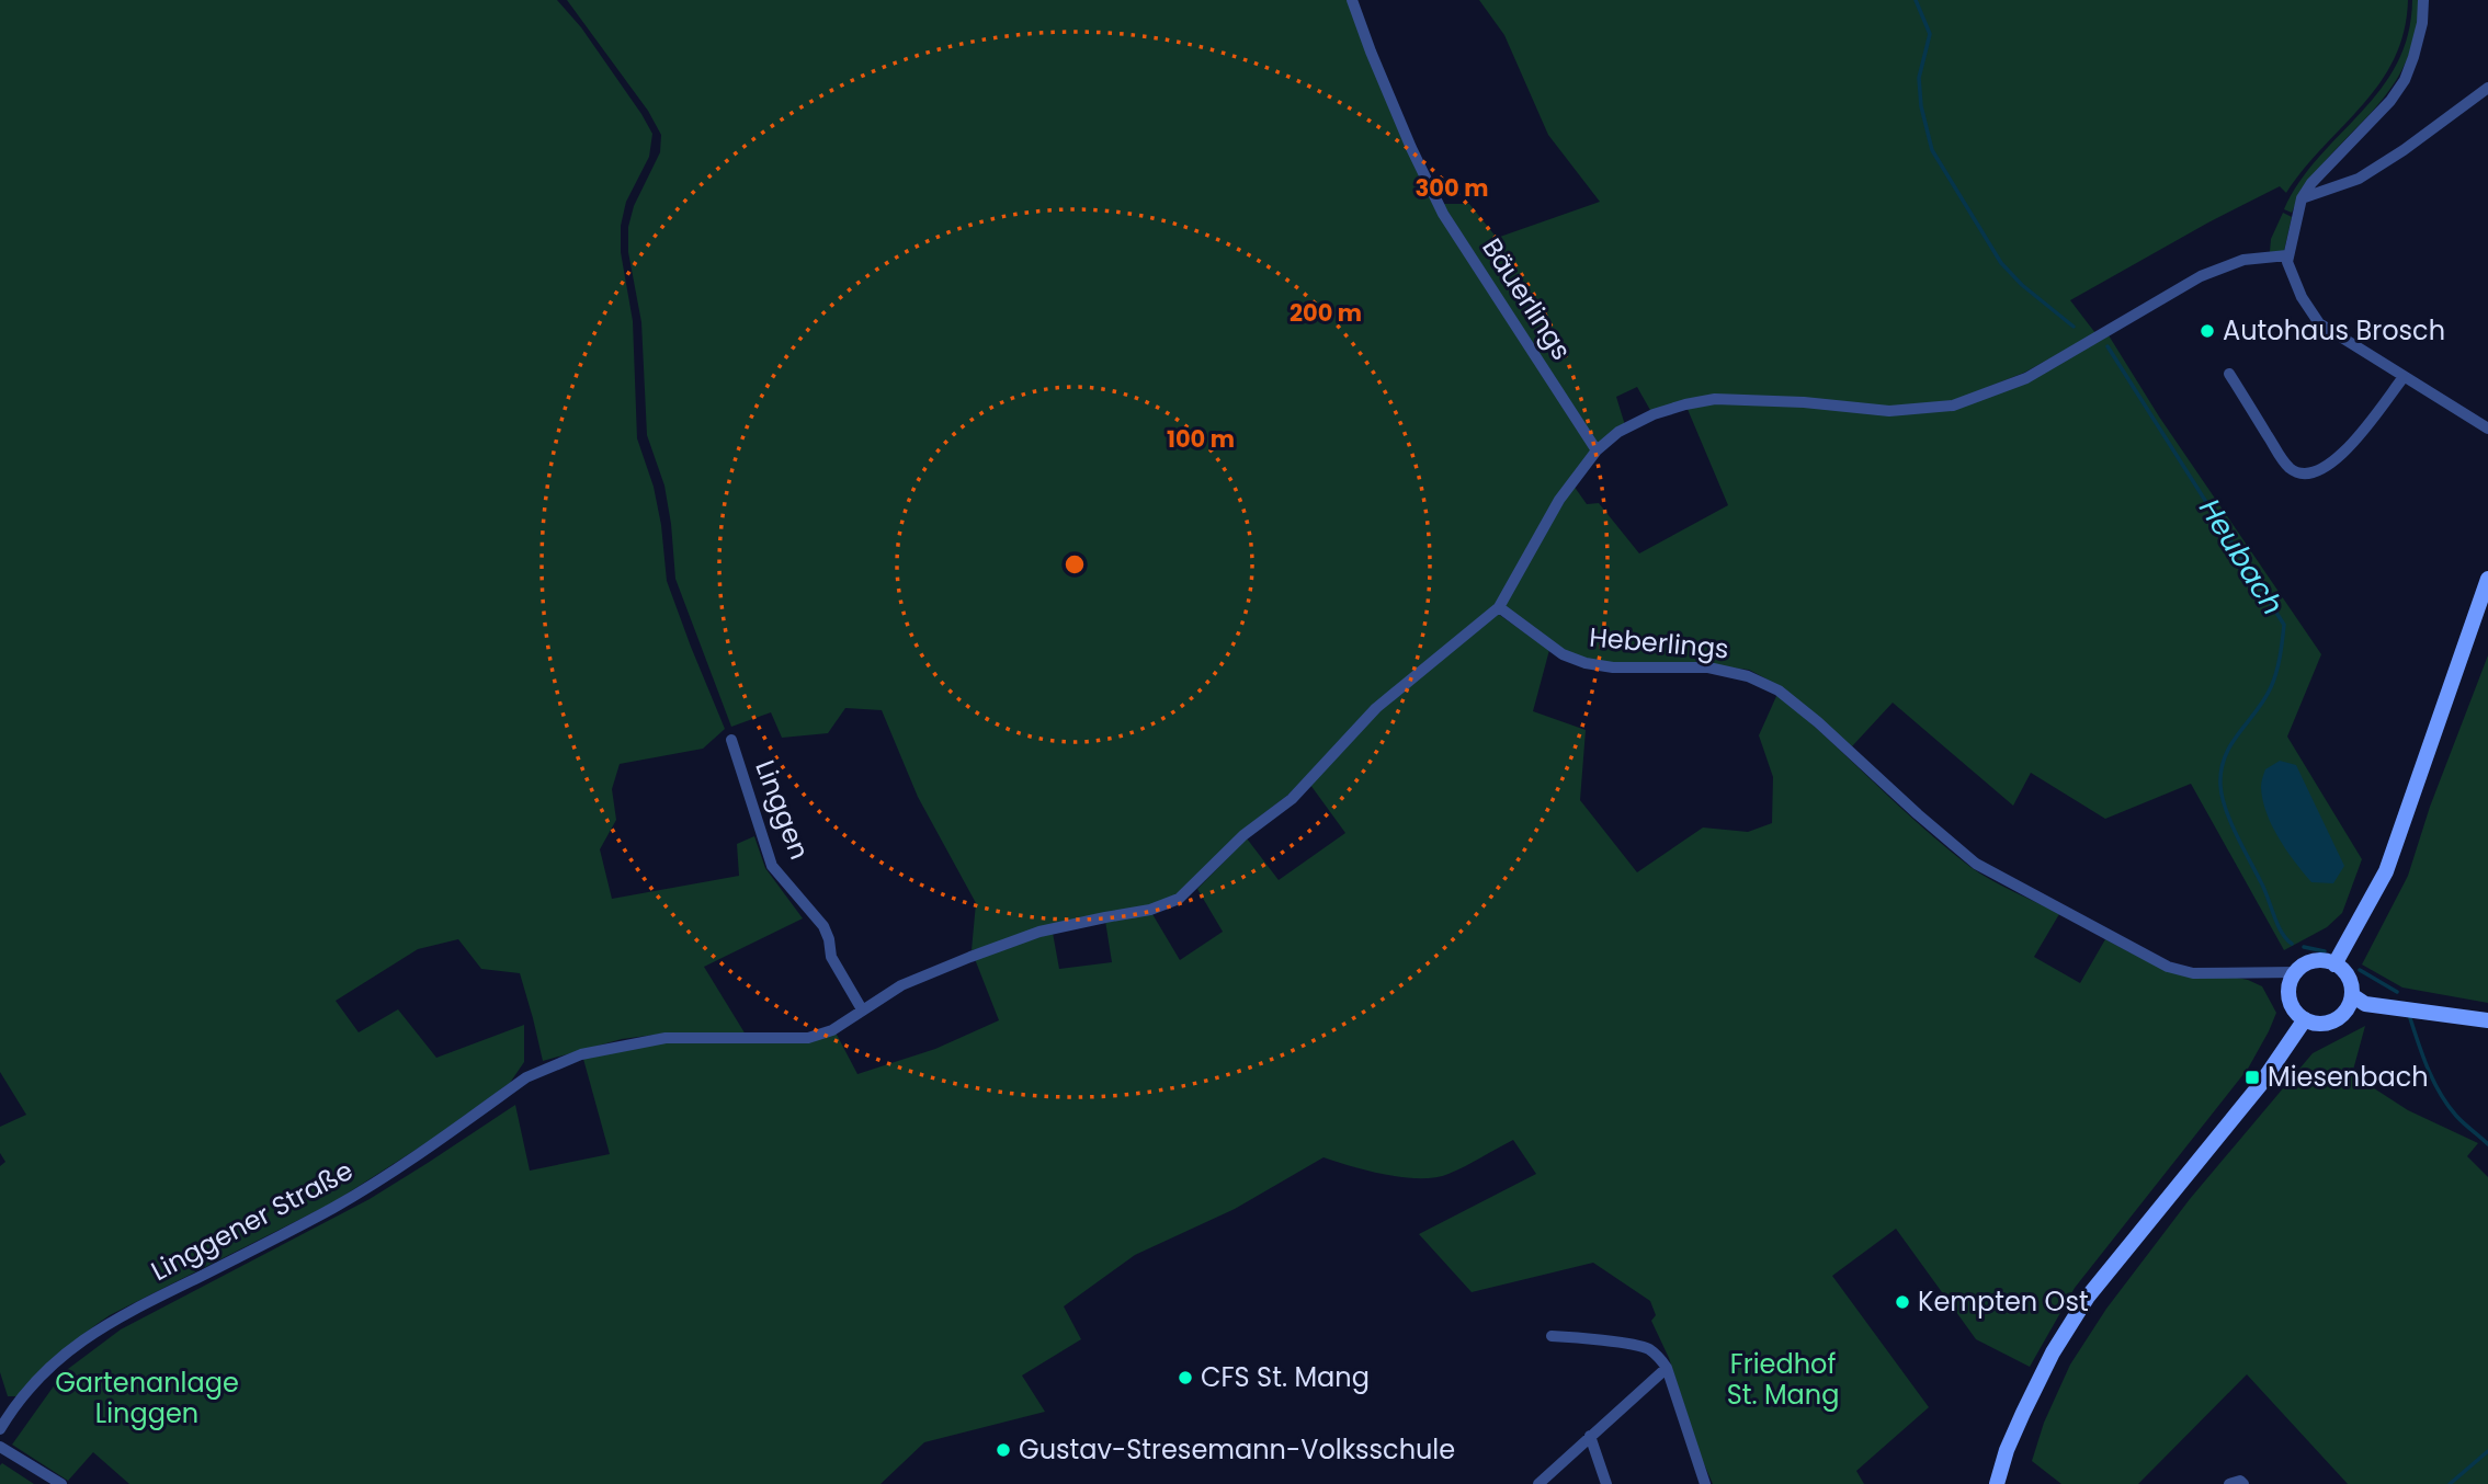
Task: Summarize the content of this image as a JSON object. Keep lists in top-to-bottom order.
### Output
{
  "streets": {
    "street": [
      "Bäuerlings",
      "Heberlings",
      "Linggen",
      "Linggener Straße"
    ]
  },
  "crossings": [
    ["Heberlings", "Linggener Straße"],
    ["Linggen", "Linggener Straße"]
  ],
  "water": ["Heubach"],
  "parks": ["Friedhof St. Mang", "Gartenanlage Linggen"],
  "places": {
    "other": [
      "Autohaus Brosch",
      "Kempten Ost",
      "CFS St. Mang",
      "Gustav-Stresemann-Volksschule"
    ],
    "transit": ["Miesenbach"]
  },
  "rings": ["300 m", "200 m", "100 m"]
}
